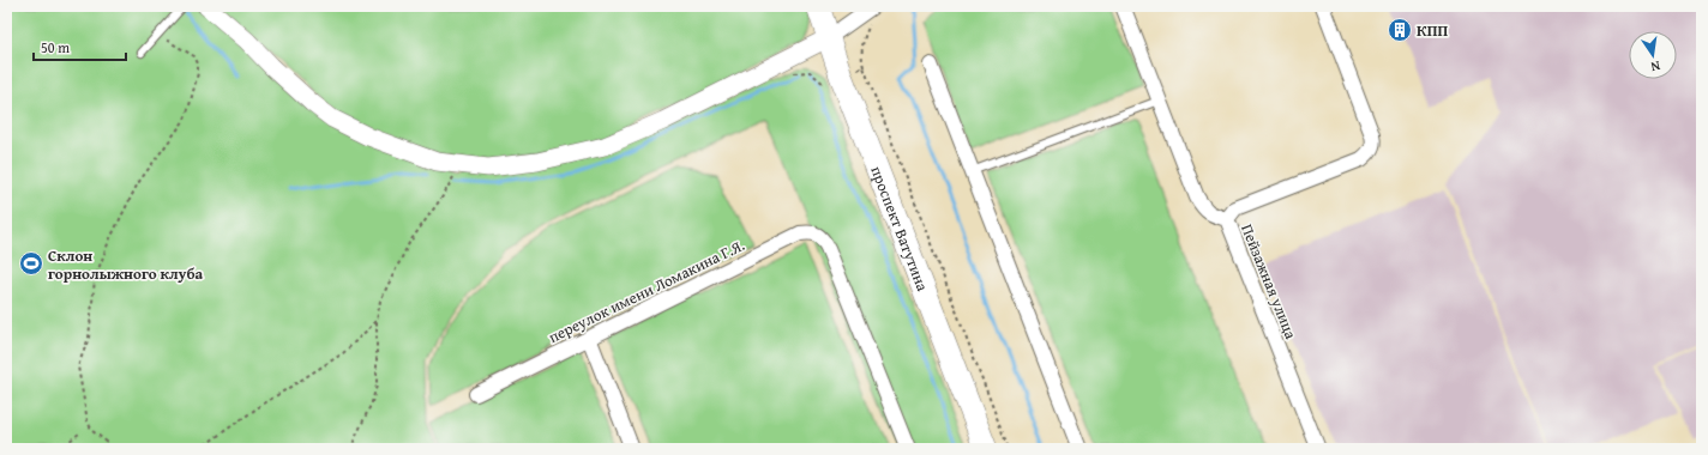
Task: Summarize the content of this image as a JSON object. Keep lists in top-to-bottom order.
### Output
{
  "streets": {
    "main road": ["проспект Ватутина"],
    "street": ["Пейзажная улица", "переулок имени Ломакина Г.Я."]
  },
  "places": {
    "building": ["КПП"],
    "sports": ["Склон горнолыжного клуба"]
  },
  "scale_bar": "50 m",
  "north": "bottom"
}
